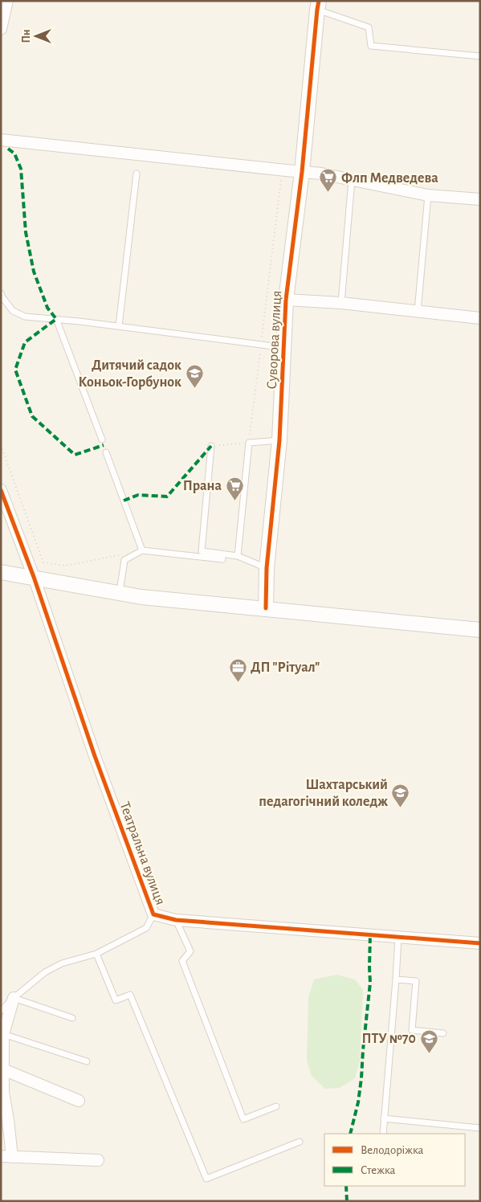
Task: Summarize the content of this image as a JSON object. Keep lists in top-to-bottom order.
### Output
{
  "streets": {
    "street": ["Суворова вулиця", "Театральна вулиця"]
  },
  "places": {
    "supermarket": ["Флп Медведева", "Прана"],
    "school or university": ["Дитячий садок Коньок-Горбунок", "Шахтарський педагогічний коледж", "ПТУ №70"],
    "office": ["ДП \"Рітуал\""]
  },
  "legend": ["Велодоріжка", "Стежка"],
  "north": "left"
}
